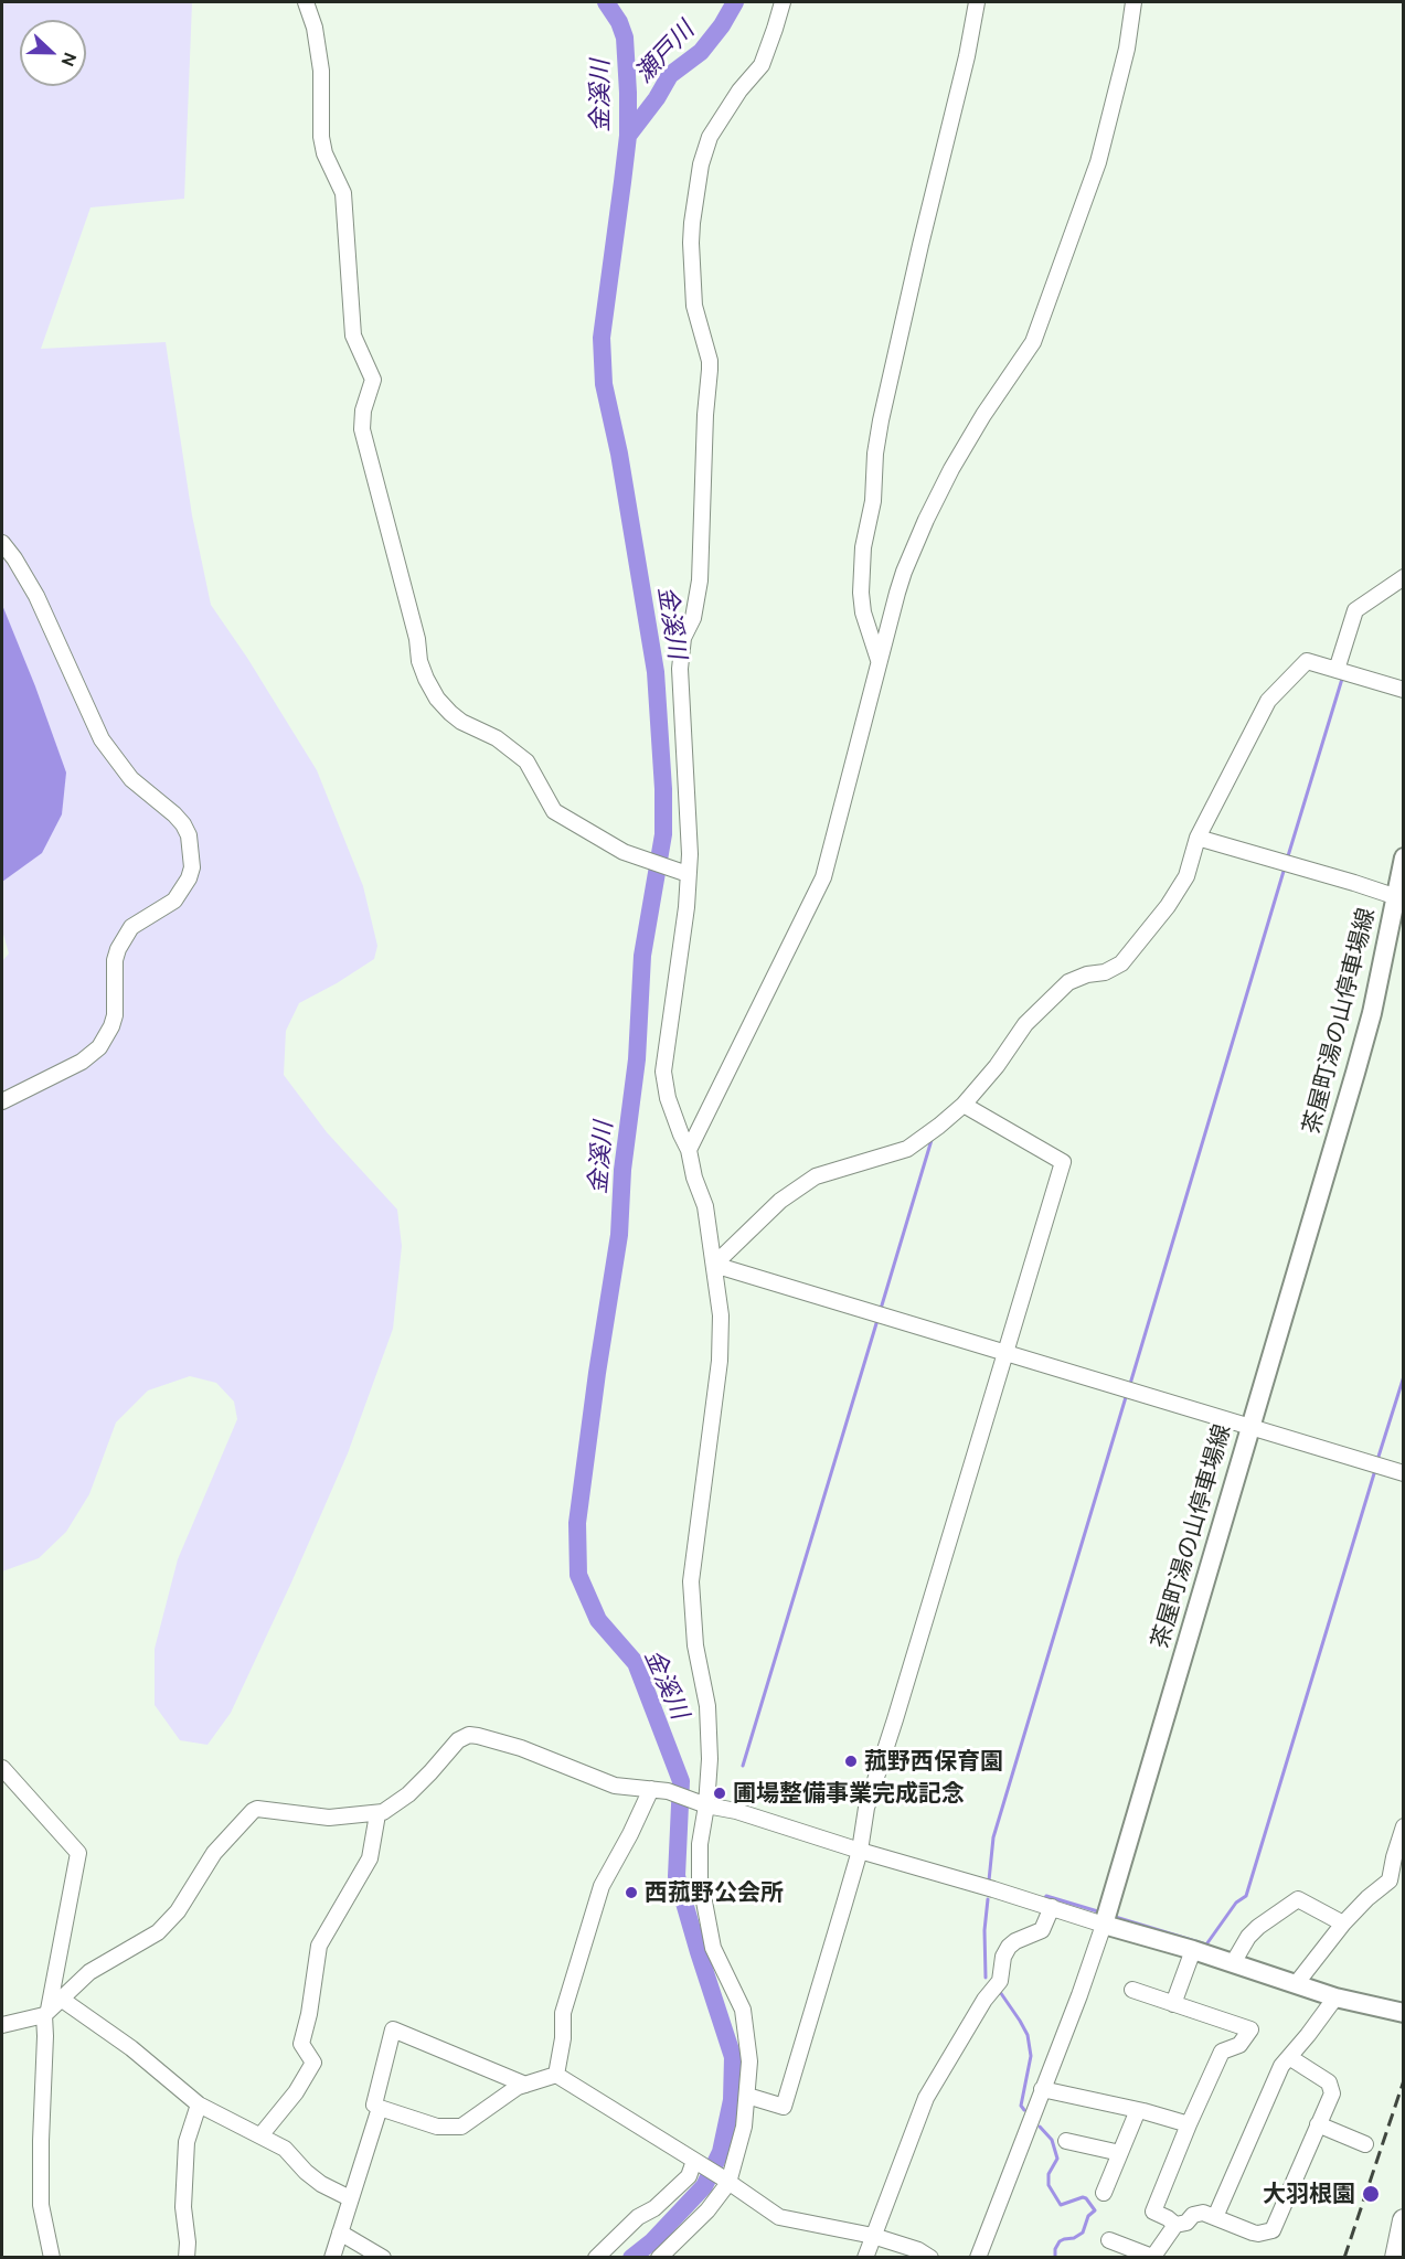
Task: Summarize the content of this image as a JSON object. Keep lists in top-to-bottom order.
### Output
{
  "streets": {
    "main road": ["茶屋町湯の山停車場線"]
  },
  "water": ["瀬戸川", "金溪川"],
  "places": [
    "菰野西保育園",
    "圃場整備事業完成記念",
    "西菰野公会所",
    "大羽根園"
  ],
  "north": "right"
}
